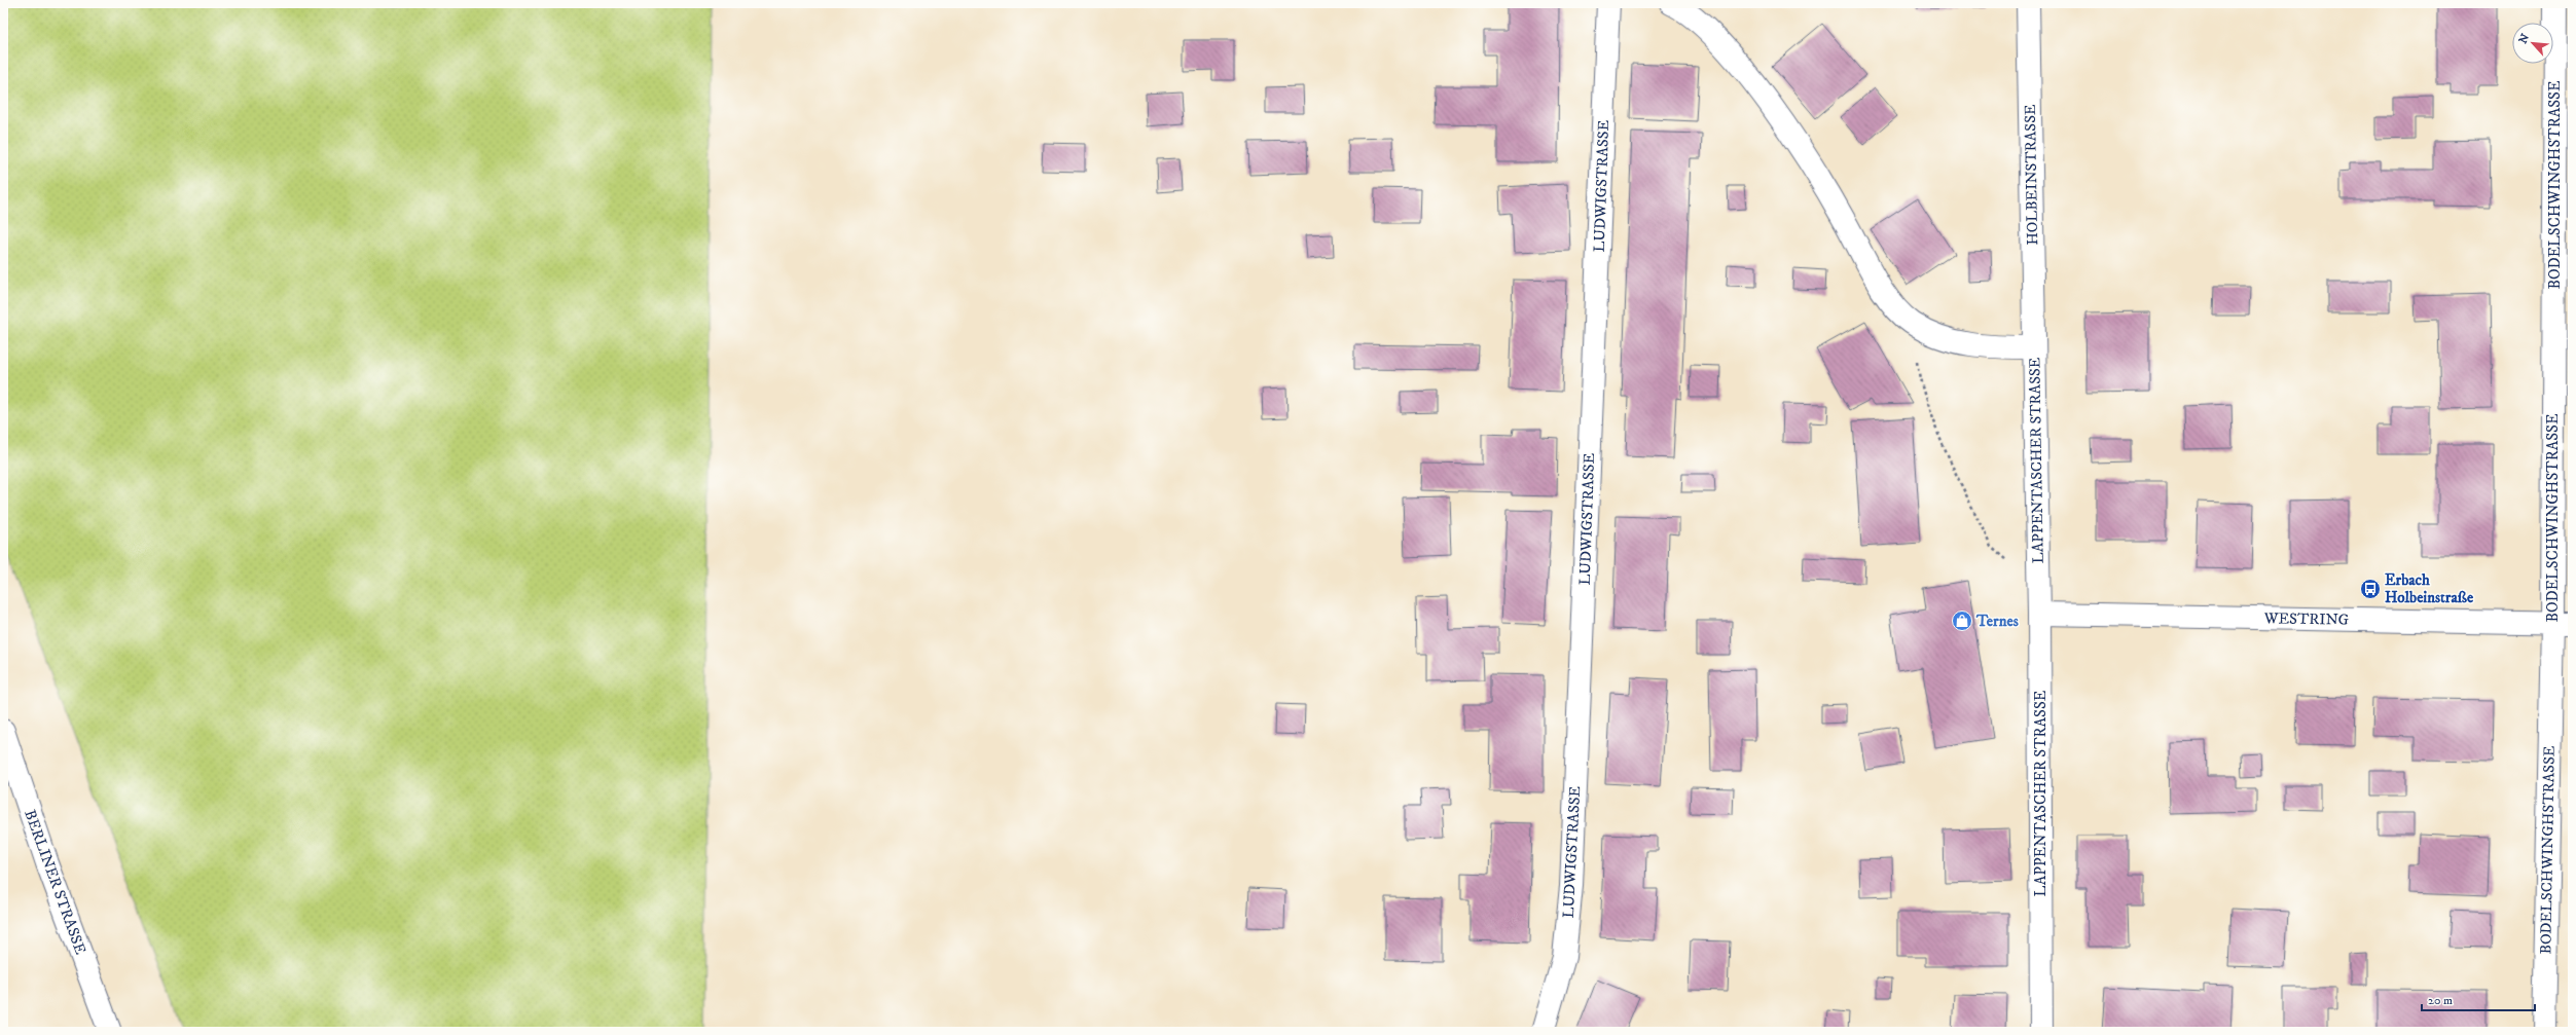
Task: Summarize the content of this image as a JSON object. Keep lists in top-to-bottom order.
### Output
{
  "streets": {
    "street": [
      "HOLBEINSTRASSE",
      "BODELSCHWINGHSTRASSE",
      "LUDWIGSTRASSE",
      "LAPPENTASCHER STRASSE",
      "WESTRING",
      "BERLINER STRASSE"
    ]
  },
  "crossings": [
    ["HOLBEINSTRASSE", "LAPPENTASCHER STRASSE"],
    ["BODELSCHWINGHSTRASSE", "WESTRING"],
    ["LAPPENTASCHER STRASSE", "WESTRING"]
  ],
  "places": {
    "bus stop": ["Erbach Holbeinstraße"],
    "shop": ["Ternes"]
  },
  "scale_bar": "20 m",
  "north": "top left"
}
